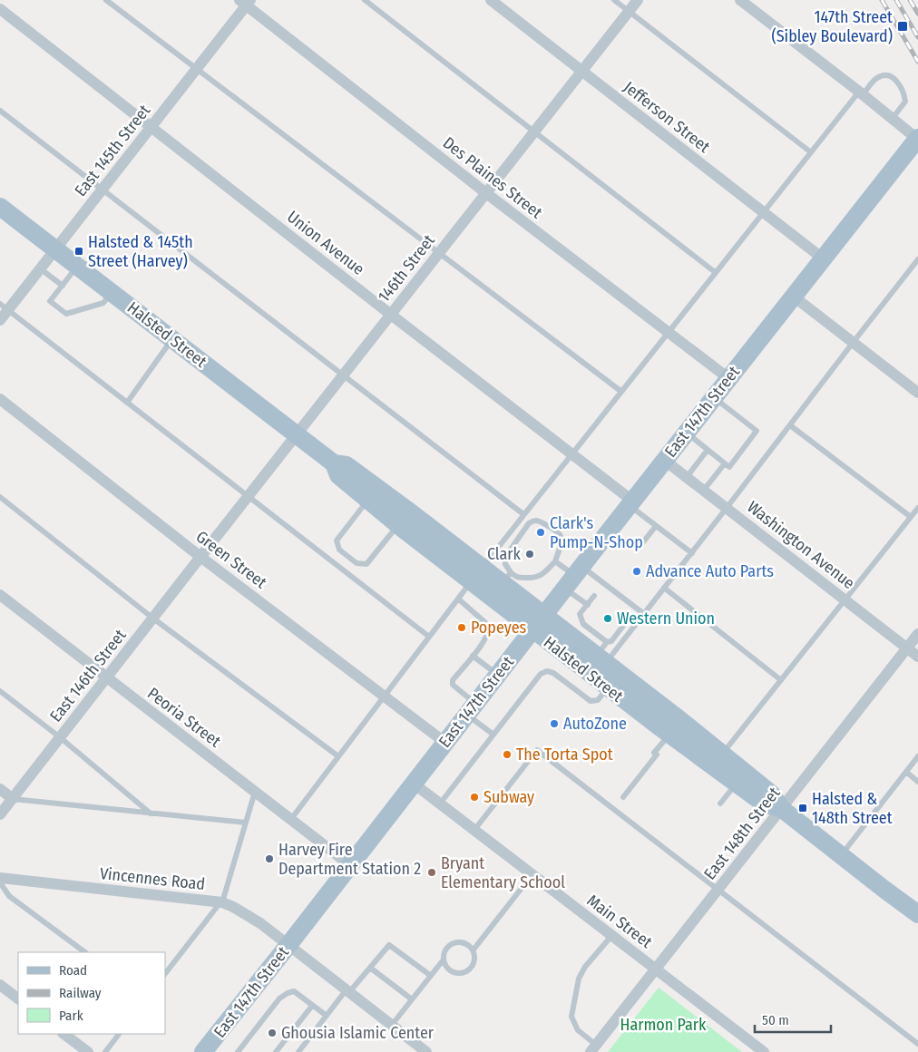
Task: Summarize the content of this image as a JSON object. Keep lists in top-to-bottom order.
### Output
{
  "streets": {
    "main road": ["Halsted Street", "East 147th Street"],
    "street": [
      "Jefferson Street",
      "East 145th Street",
      "Des Plaines Street",
      "Union Avenue",
      "146th Street",
      "Washington Avenue",
      "Green Street",
      "East 146th Street",
      "Peoria Street",
      "East 148th Street",
      "Vincennes Road",
      "Main Street"
    ]
  },
  "crossings": [
    ["Jefferson Street", "146th Street"],
    ["Jefferson Street", "East 147th Street"],
    ["East 145th Street", "Des Plaines Street"],
    ["East 145th Street", "Union Avenue"],
    ["East 145th Street", "Halsted Street"],
    ["Des Plaines Street", "146th Street"],
    ["Des Plaines Street", "East 147th Street"],
    ["Union Avenue", "146th Street"],
    ["Union Avenue", "East 147th Street"],
    ["146th Street", "Halsted Street"],
    ["146th Street", "Green Street"],
    ["146th Street", "East 146th Street"],
    ["Halsted Street", "East 147th Street"],
    ["Halsted Street", "East 148th Street"],
    ["East 147th Street", "Washington Avenue"],
    ["East 147th Street", "Green Street"],
    ["East 147th Street", "Peoria Street"],
    ["East 147th Street", "Vincennes Road"],
    ["East 147th Street", "Main Street"],
    ["Washington Avenue", "East 148th Street"],
    ["Green Street", "East 146th Street"],
    ["East 146th Street", "Peoria Street"],
    ["East 148th Street", "Main Street"]
  ],
  "parks": ["Harmon Park"],
  "places": {
    "transit": ["147th Street (Sibley Boulevard)", "Halsted & 145th Street (Harvey)", "Halsted & 148th Street"],
    "other": [
      "Clark's Pump-N-Shop",
      "Clark",
      "Advance Auto Parts",
      "Western Union",
      "Popeyes",
      "AutoZone",
      "The Torta Spot",
      "Subway",
      "Harvey Fire Department Station 2",
      "Bryant Elementary School",
      "Ghousia Islamic Center"
    ]
  },
  "legend": ["Road", "Railway", "Park"],
  "scale_bar": "50 m"
}
